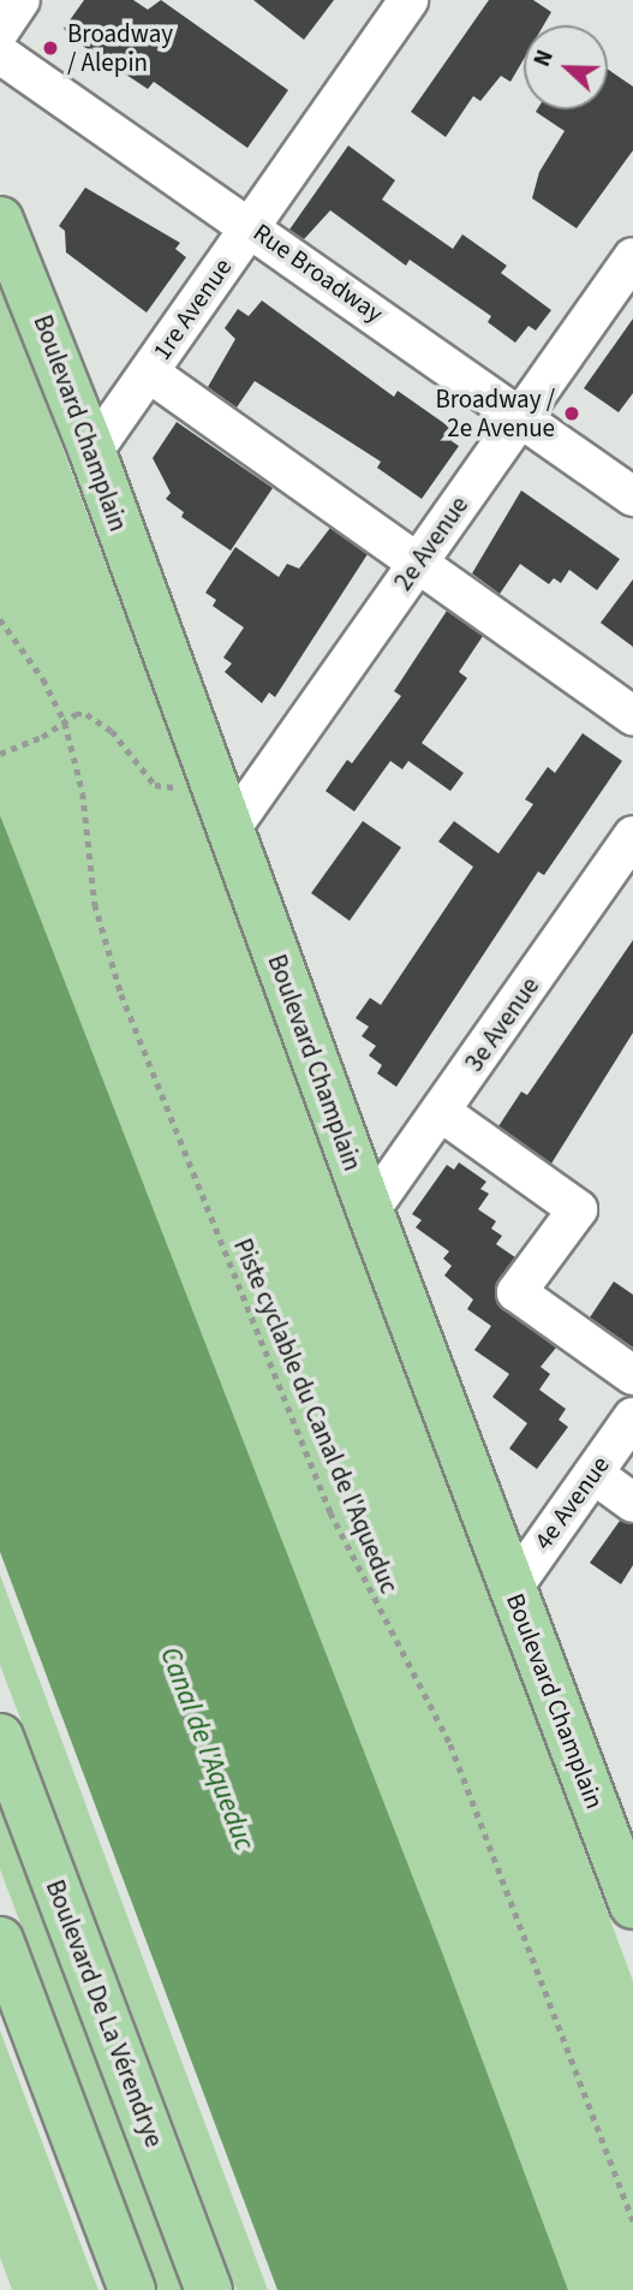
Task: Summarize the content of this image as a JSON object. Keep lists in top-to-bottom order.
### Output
{
  "streets": {
    "main road": ["Boulevard Champlain", "Boulevard De La Vérendrye"],
    "street": [
      "Rue Broadway",
      "1re Avenue",
      "2e Avenue",
      "3e Avenue",
      "4e Avenue"
    ],
    "path": ["Piste cyclable du Canal de l'Aqueduc"]
  },
  "crossings": [
    ["Rue Broadway", "1re Avenue"],
    ["Rue Broadway", "2e Avenue"],
    ["1re Avenue", "Boulevard Champlain"],
    ["Boulevard Champlain", "2e Avenue"],
    ["Boulevard Champlain", "3e Avenue"],
    ["Boulevard Champlain", "4e Avenue"]
  ],
  "water": ["Canal de l'Aqueduc"],
  "places": ["Broadway / Alepin", "Broadway / 2e Avenue"],
  "north": "left"
}
